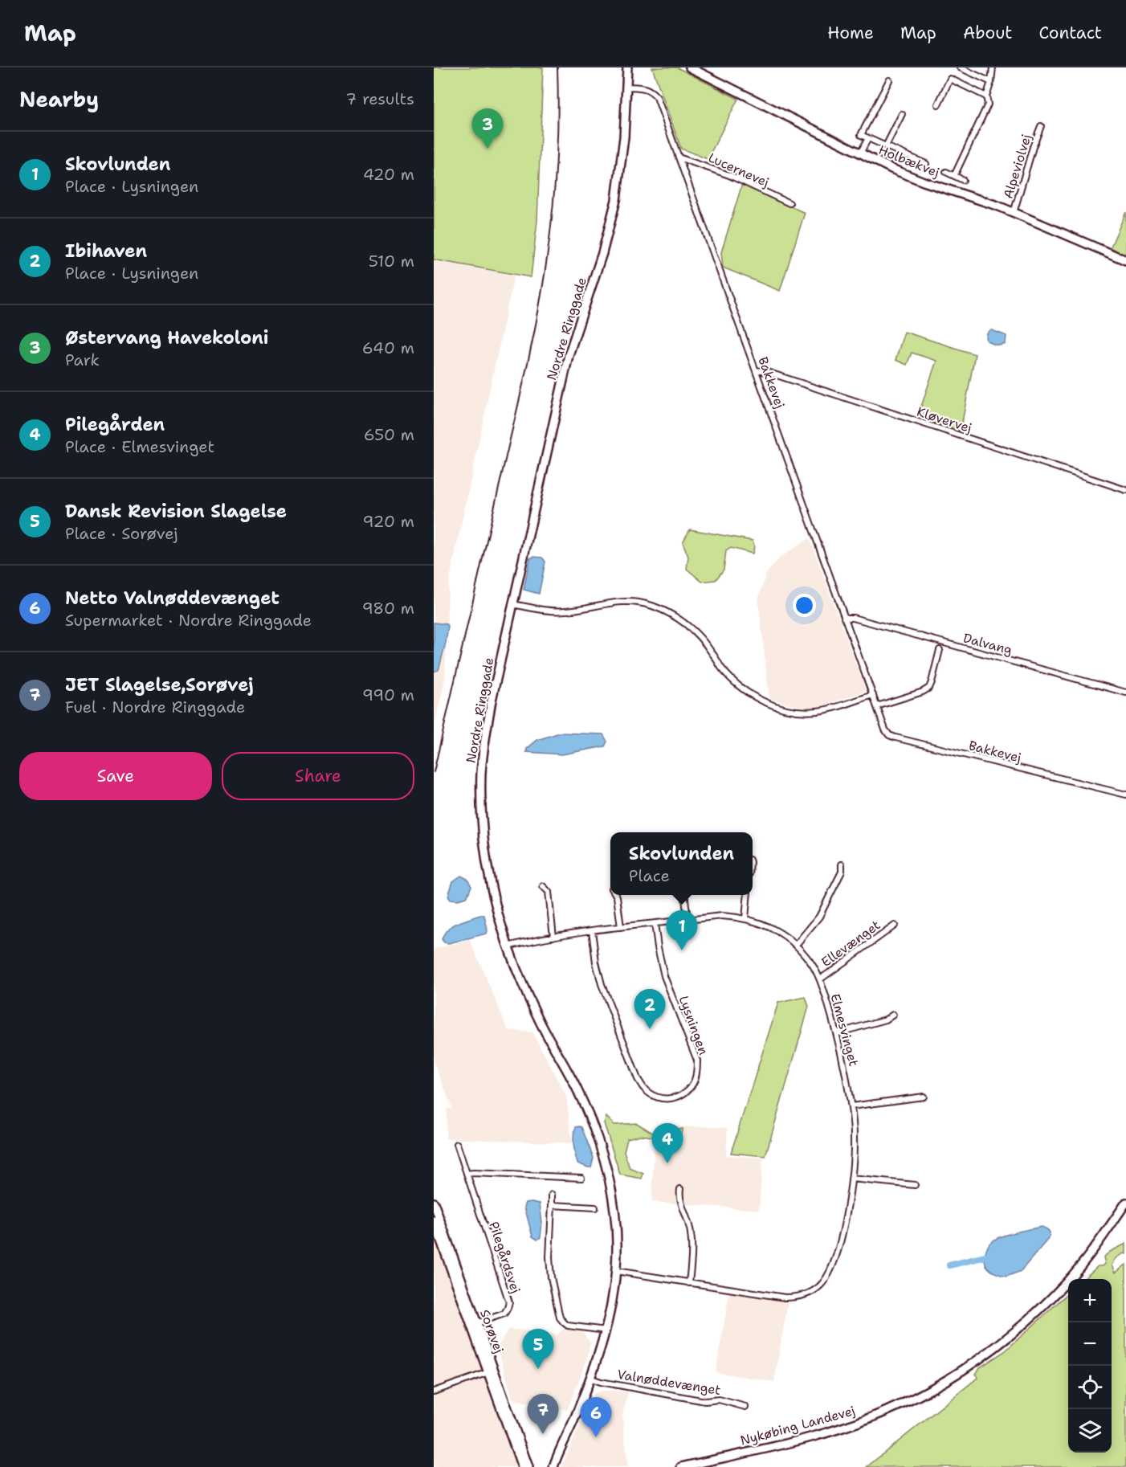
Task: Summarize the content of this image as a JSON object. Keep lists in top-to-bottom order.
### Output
{
  "streets": {
    "street": [
      "Holbækvej",
      "Alpeviolvej",
      "Lucernevej",
      "Nordre Ringgade",
      "Bakkevej",
      "Kløvervej",
      "Dalvang",
      "Ellevænget",
      "Lysningen",
      "Elmesvinget",
      "Pilegårdsvej",
      "Sorøvej",
      "Valnøddevænget",
      "Nykøbing Landevej"
    ]
  },
  "crossings": [
    ["Holbækvej", "Alpeviolvej"],
    ["Lucernevej", "Bakkevej"],
    ["Nordre Ringgade", "Bakkevej"],
    ["Nordre Ringgade", "Elmesvinget"],
    ["Nordre Ringgade", "Valnøddevænget"],
    ["Bakkevej", "Kløvervej"],
    ["Bakkevej", "Dalvang"],
    ["Ellevænget", "Elmesvinget"],
    ["Lysningen", "Elmesvinget"],
    ["Pilegårdsvej", "Sorøvej"]
  ],
  "page": {
    "header": "Map",
    "nav": [
      "Home",
      "Map",
      "About",
      "Contact"
    ],
    "heading": ["Nearby", "7 results"],
    "pins": [
      "3",
      "1",
      "2",
      "4",
      "5",
      "7",
      "6"
    ],
    "list": [
      {
        "mark": "1",
        "name": "Skovlunden",
        "note": "Place · Lysningen",
        "value": "420 m"
      },
      {
        "mark": "2",
        "name": "Ibihaven",
        "note": "Place · Lysningen",
        "value": "510 m"
      },
      {
        "mark": "3",
        "name": "Østervang Havekoloni",
        "note": "Park",
        "value": "640 m"
      },
      {
        "mark": "4",
        "name": "Pilegården",
        "note": "Place · Elmesvinget",
        "value": "650 m"
      },
      {
        "mark": "5",
        "name": "Dansk Revision Slagelse",
        "note": "Place · Sorøvej",
        "value": "920 m"
      },
      {
        "mark": "6",
        "name": "Netto Valnøddevænget",
        "note": "Supermarket · Nordre Ringgade",
        "value": "980 m"
      },
      {
        "mark": "7",
        "name": "JET Slagelse,Sorøvej",
        "note": "Fuel · Nordre Ringgade",
        "value": "990 m"
      }
    ],
    "buttons": ["Save", "Share"],
    "popup": ["Skovlunden", "Place"],
    "map_buttons": ["+", "−"]
  }
}
